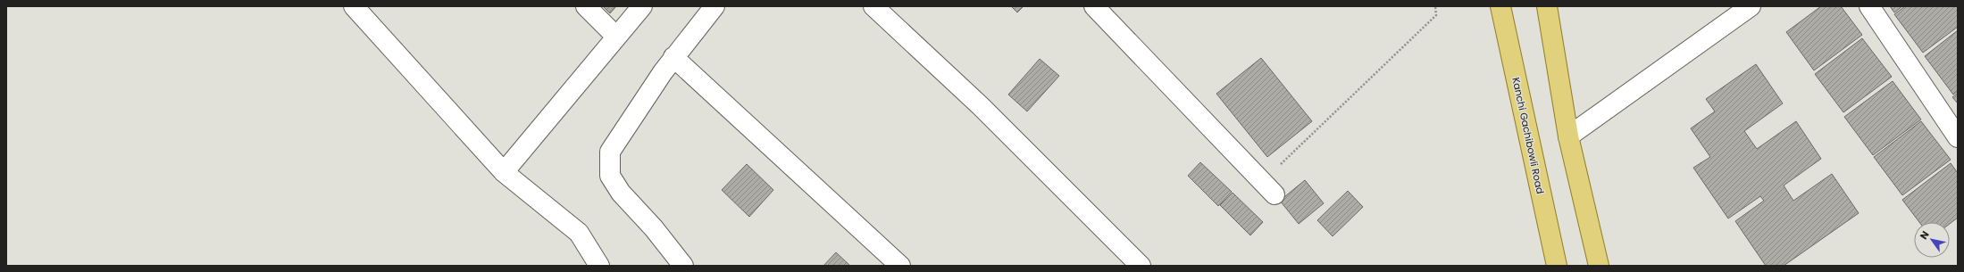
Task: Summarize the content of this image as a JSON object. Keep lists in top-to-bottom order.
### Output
{
  "streets": {
    "main road": ["Kanchi Gachibowli Road"]
  },
  "north": "top left"
}
